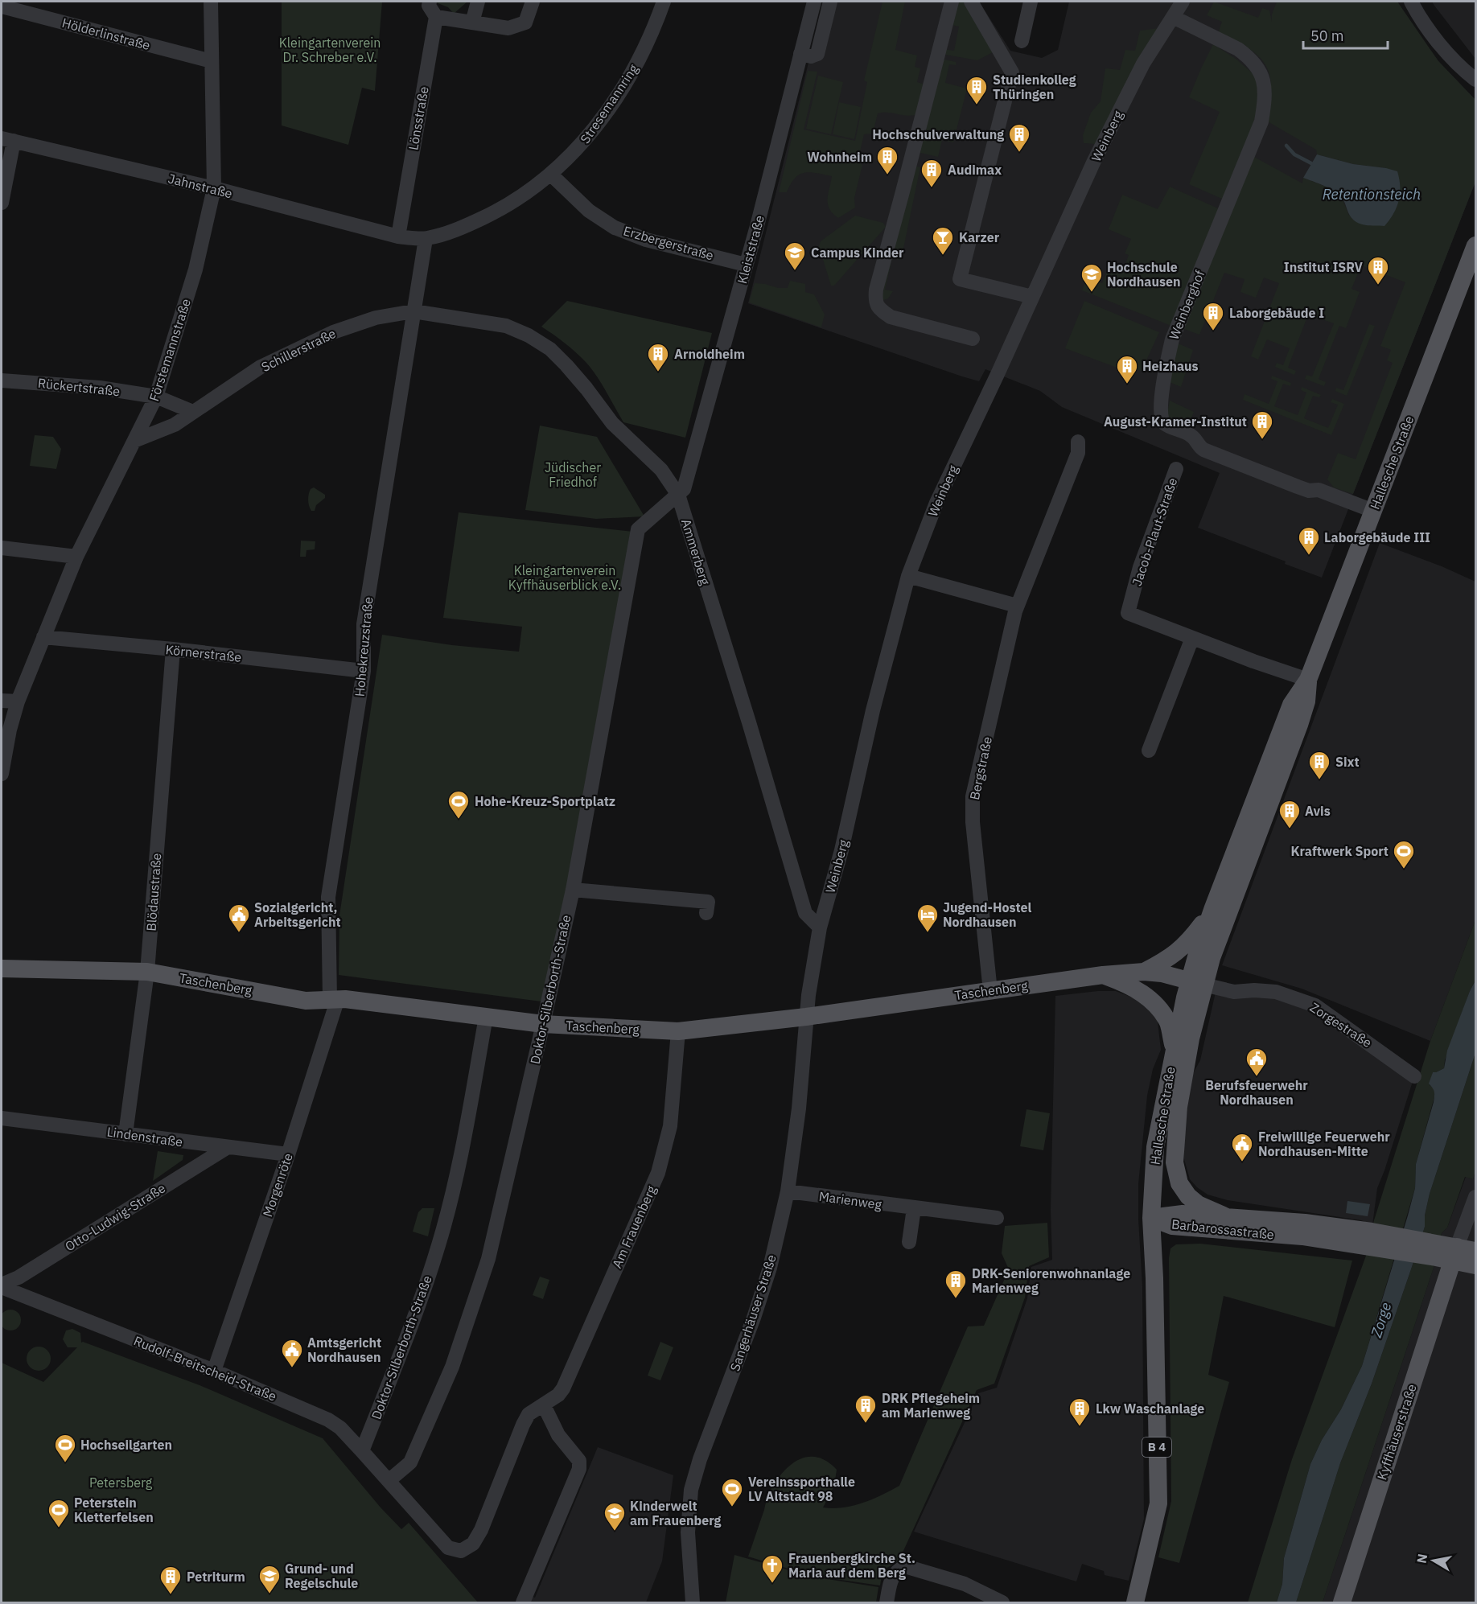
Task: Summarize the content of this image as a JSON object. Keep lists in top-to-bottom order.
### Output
{
  "streets": {
    "main road": [
      "Hallesche Straße",
      "Taschenberg",
      "Barbarossastraße",
      "Kyffhäuserstraße",
      "B 4"
    ],
    "street": [
      "Hölderlinstraße",
      "Stresemannring",
      "Lönsstraße",
      "Weinberg",
      "Jahnstraße",
      "Erzbergerstraße",
      "Kleiststraße",
      "Weinberghof",
      "Förstemannstraße",
      "Schillerstraße",
      "Rückertstraße",
      "Jacob-Plaut-Straße",
      "Ammerberg",
      "Hohekreuzstraße",
      "Körnerstraße",
      "Bergstraße",
      "Blödaustraße",
      "Doktor-Silberborth-Straße",
      "Zorgestraße",
      "Lindenstraße",
      "Morgenröte",
      "Marienweg",
      "Otto-Ludwig-Straße",
      "Am Frauenberg",
      "Sangerhäuser Straße",
      "Rudolf-Breitscheid-Straße"
    ]
  },
  "crossings": [
    ["Hölderlinstraße", "Förstemannstraße"],
    ["Stresemannring", "Lönsstraße"],
    ["Stresemannring", "Jahnstraße"],
    ["Stresemannring", "Erzbergerstraße"],
    ["Stresemannring", "Hohekreuzstraße"],
    ["Lönsstraße", "Jahnstraße"],
    ["Weinberg", "Weinberghof"],
    ["Weinberg", "Ammerberg"],
    ["Weinberg", "Taschenberg"],
    ["Weinberg", "Sangerhäuser Straße"],
    ["Jahnstraße", "Förstemannstraße"],
    ["Erzbergerstraße", "Kleiststraße"],
    ["Kleiststraße", "Ammerberg"],
    ["Kleiststraße", "Doktor-Silberborth-Straße"],
    ["Weinberghof", "Hallesche Straße"],
    ["Förstemannstraße", "Schillerstraße"],
    ["Förstemannstraße", "Rückertstraße"],
    ["Förstemannstraße", "Körnerstraße"],
    ["Schillerstraße", "Ammerberg"],
    ["Schillerstraße", "Hohekreuzstraße"],
    ["Hallesche Straße", "Jacob-Plaut-Straße"],
    ["Hallesche Straße", "Taschenberg"],
    ["Hallesche Straße", "Zorgestraße"],
    ["Hallesche Straße", "Barbarossastraße"],
    ["Ammerberg", "Hohekreuzstraße"],
    ["Ammerberg", "Doktor-Silberborth-Straße"],
    ["Hohekreuzstraße", "Körnerstraße"],
    ["Hohekreuzstraße", "Taschenberg"],
    ["Hohekreuzstraße", "Morgenröte"],
    ["Körnerstraße", "Blödaustraße"],
    ["Bergstraße", "Taschenberg"],
    ["Blödaustraße", "Taschenberg"],
    ["Blödaustraße", "Lindenstraße"],
    ["Taschenberg", "Doktor-Silberborth-Straße"],
    ["Taschenberg", "Zorgestraße"],
    ["Taschenberg", "Morgenröte"],
    ["Taschenberg", "Am Frauenberg"],
    ["Taschenberg", "Sangerhäuser Straße"],
    ["Doktor-Silberborth-Straße", "Am Frauenberg"],
    ["Doktor-Silberborth-Straße", "Rudolf-Breitscheid-Straße"],
    ["Lindenstraße", "Morgenröte"],
    ["Lindenstraße", "Otto-Ludwig-Straße"],
    ["Morgenröte", "Rudolf-Breitscheid-Straße"],
    ["Marienweg", "Sangerhäuser Straße"],
    ["Otto-Ludwig-Straße", "Rudolf-Breitscheid-Straße"],
    ["Am Frauenberg", "Rudolf-Breitscheid-Straße"],
    ["Barbarossastraße", "Kyffhäuserstraße"]
  ],
  "water": ["Retentionsteich", "Zorge"],
  "parks": [
    "Kleingartenverein Dr. Schreber e.V.",
    "Jüdischer Friedhof",
    "Kleingartenverein Kyffhäuserblick e.V.",
    "Petersberg"
  ],
  "places": {
    "building": [
      "Studienkolleg Thüringen",
      "Hochschulverwaltung",
      "Wohnheim",
      "Audimax",
      "Institut ISRV",
      "Laborgebäude I",
      "Arnoldheim",
      "Heizhaus",
      "August-Kramer-Institut",
      "Laborgebäude III",
      "Sixt",
      "Avis",
      "DRK-Seniorenwohnanlage Marienweg",
      "DRK Pflegeheim am Marienweg",
      "Lkw Waschanlage",
      "Petriturm"
    ],
    "bar": ["Karzer"],
    "school or university": [
      "Campus Kinder",
      "Hochschule Nordhausen",
      "Kinderwelt am Frauenberg",
      "Grund- und Regelschule"
    ],
    "sports": [
      "Hohe-Kreuz-Sportplatz",
      "Kraftwerk Sport",
      "Hochseilgarten",
      "Vereinssporthalle LV Altstadt 98",
      "Peterstein Kletterfelsen"
    ],
    "public building": [
      "Sozialgericht, Arbeitsgericht",
      "Berufsfeuerwehr Nordhausen",
      "Freiwillige Feuerwehr Nordhausen-Mitte",
      "Amtsgericht Nordhausen"
    ],
    "hotel": ["Jugend-Hostel Nordhausen"],
    "church": ["Frauenbergkirche St. Maria auf dem Berg"]
  },
  "scale_bar": "50 m",
  "north": "left"
}
